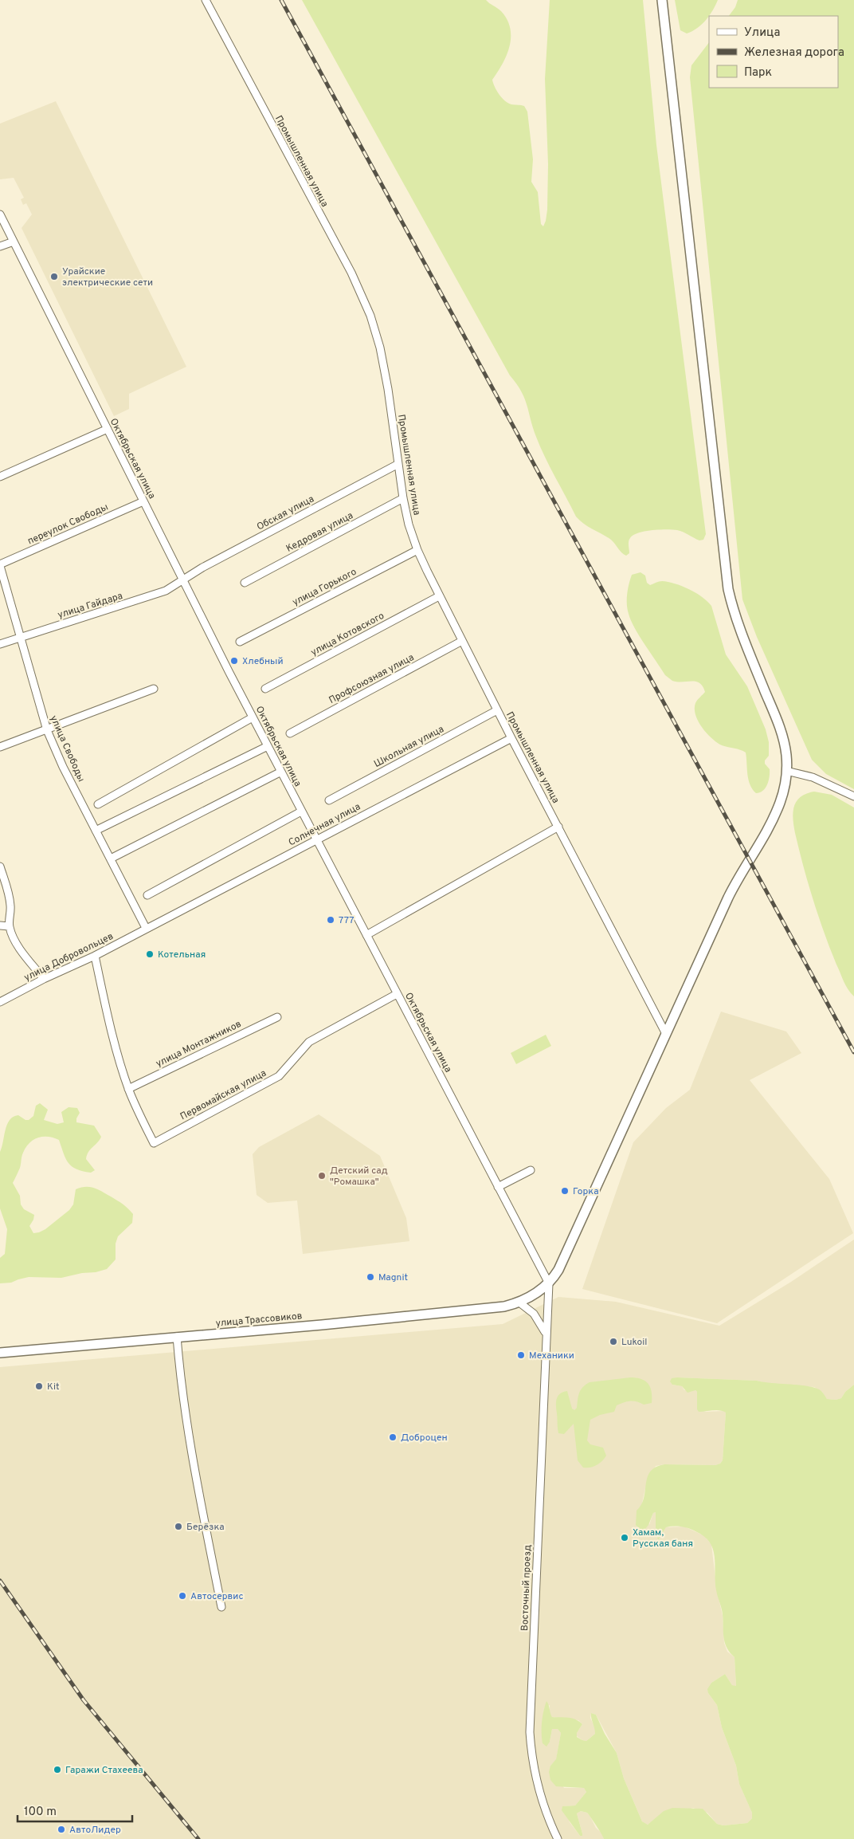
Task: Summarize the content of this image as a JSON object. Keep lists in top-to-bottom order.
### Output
{
  "streets": {
    "main road": ["улица Трассовиков"],
    "street": [
      "Промышленная улица",
      "Октябрьская улица",
      "Обская улица",
      "переулок Свободы",
      "Кедровая улица",
      "улица Горького",
      "улица Гайдара",
      "улица Котовского",
      "Профсоюзная улица",
      "Школьная улица",
      "улица Свободы",
      "Солнечная улица",
      "улица Добровольцев",
      "улица Монтажников",
      "Первомайская улица",
      "Восточный проезд"
    ]
  },
  "crossings": [
    ["Промышленная улица", "Обская улица"],
    ["Промышленная улица", "Кедровая улица"],
    ["Промышленная улица", "улица Горького"],
    ["Промышленная улица", "улица Котовского"],
    ["Промышленная улица", "Профсоюзная улица"],
    ["Промышленная улица", "Школьная улица"],
    ["Промышленная улица", "Солнечная улица"],
    ["Октябрьская улица", "Обская улица"],
    ["Октябрьская улица", "переулок Свободы"],
    ["Октябрьская улица", "улица Гайдара"],
    ["Октябрьская улица", "Солнечная улица"],
    ["Октябрьская улица", "Первомайская улица"],
    ["Октябрьская улица", "улица Трассовиков"],
    ["Октябрьская улица", "Восточный проезд"],
    ["Обская улица", "улица Гайдара"],
    ["переулок Свободы", "улица Свободы"],
    ["улица Гайдара", "улица Свободы"],
    ["улица Свободы", "Солнечная улица"],
    ["улица Свободы", "улица Добровольцев"],
    ["Солнечная улица", "улица Добровольцев"],
    ["улица Монтажников", "Первомайская улица"],
    ["улица Трассовиков", "Восточный проезд"]
  ],
  "places": [
    "Урайские электрические сети",
    "Хлебный",
    "777",
    "Котельная",
    "Детский сад \"Ромашка\"",
    "Горка",
    "Magnit",
    "Lukoil",
    "Механики",
    "Kit",
    "Доброцен",
    "Берёзка",
    "Хамам, Русская баня",
    "Автосервис",
    "Гаражи Стахеева",
    "АвтоЛидер"
  ],
  "legend": ["Улица", "Железная дорога", "Парк"],
  "scale_bar": "100 m"
}
